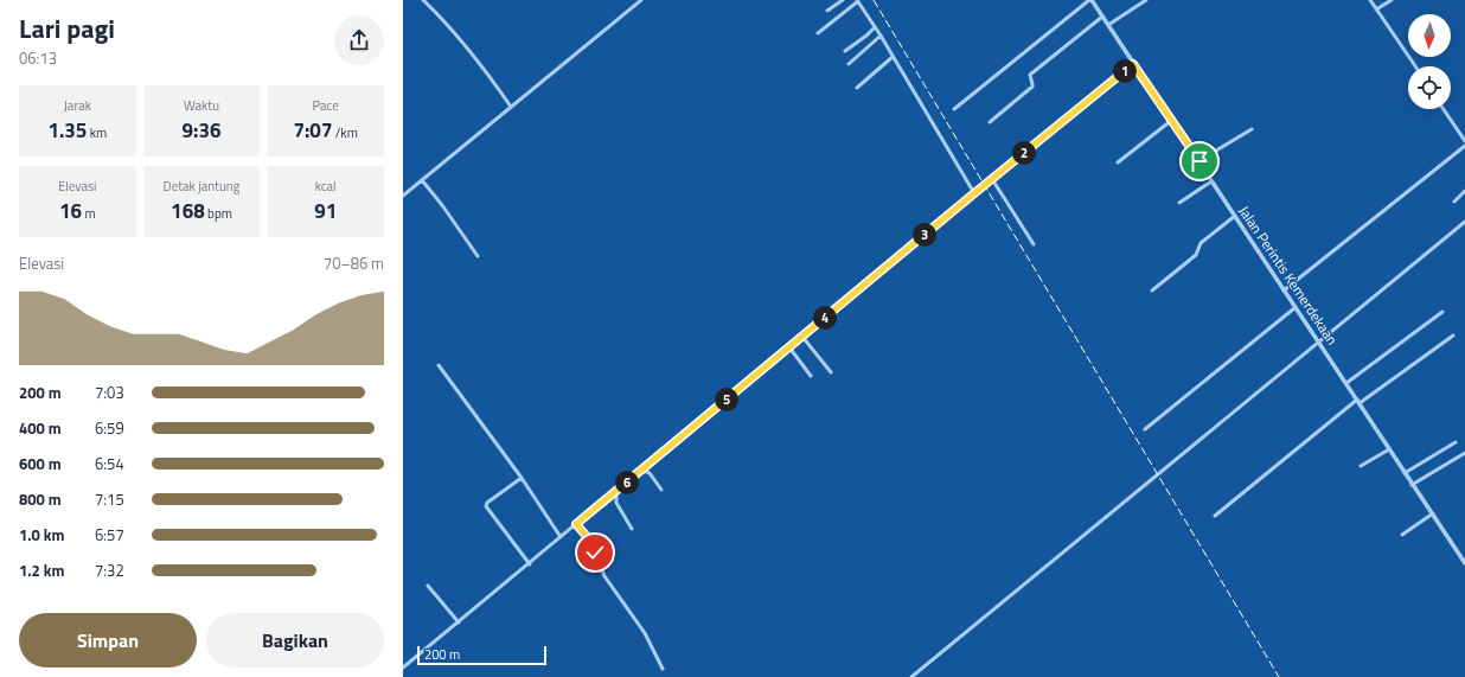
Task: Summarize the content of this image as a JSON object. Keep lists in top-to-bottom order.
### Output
{
  "streets": {
    "street": ["Jalan Perintis Kemerdekaan"]
  },
  "scale_bar": "200 m",
  "north": "bottom",
  "page": {
    "heading": ["Lari pagi", "06:13"],
    "pins": [
      "1",
      "2",
      "3",
      "4",
      "5",
      "6"
    ],
    "stats": [
      ["Jarak", "1.35 km"],
      ["Waktu", "9:36"],
      ["Pace", "7:07 /km"],
      ["Elevasi", "16 m"],
      ["Detak jantung", "168 bpm"],
      ["kcal", "91"]
    ],
    "chart": ["Elevasi", "70–86 m"],
    "list": [
      {
        "name": "200 m",
        "note": "7:03"
      },
      {
        "name": "400 m",
        "note": "6:59"
      },
      {
        "name": "600 m",
        "note": "6:54"
      },
      {
        "name": "800 m",
        "note": "7:15"
      },
      {
        "name": "1.0 km",
        "note": "6:57"
      },
      {
        "name": "1.2 km",
        "note": "7:32"
      }
    ],
    "buttons": ["Simpan", "Bagikan"],
    "scale": "200 m"
  }
}
